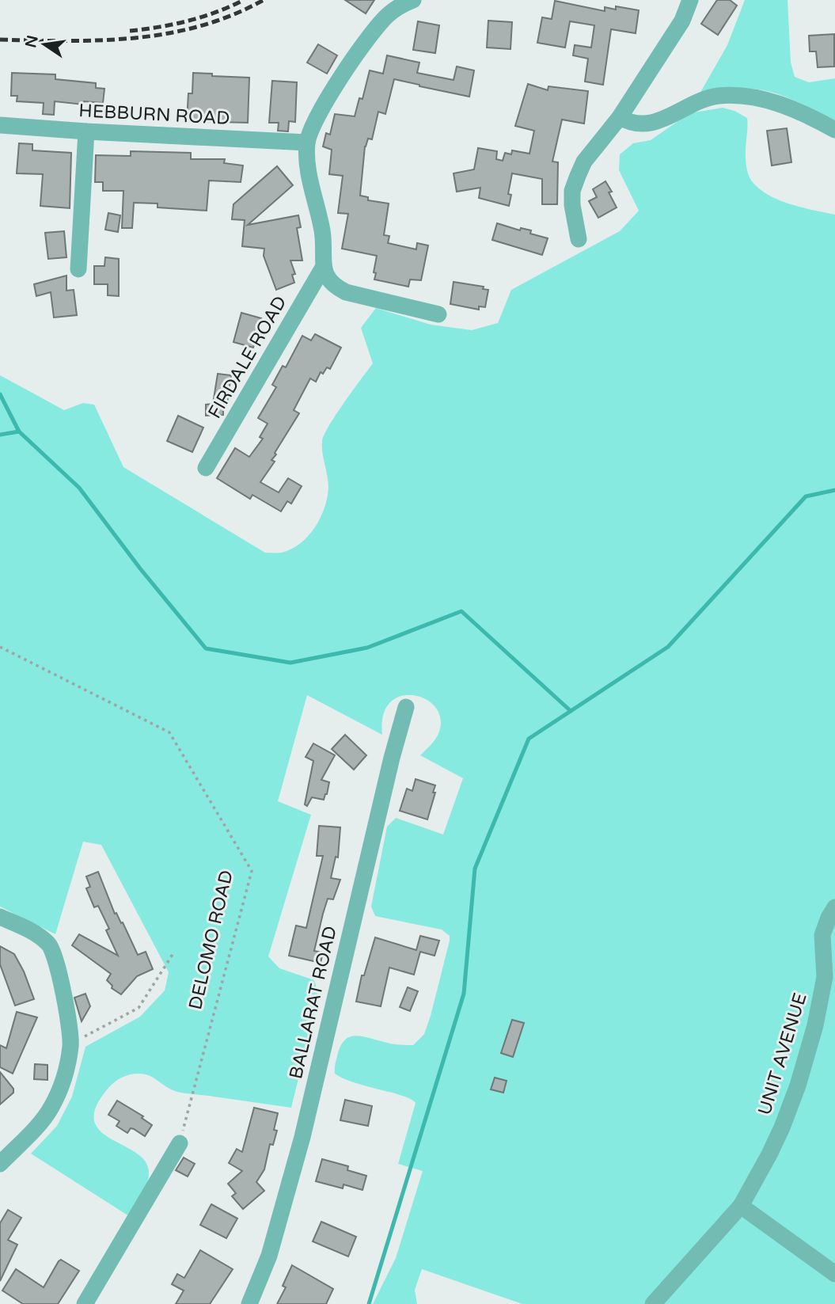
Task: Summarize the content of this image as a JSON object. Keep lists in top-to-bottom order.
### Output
{
  "streets": {
    "street": [
      "HEBBURN ROAD",
      "FIRDALE ROAD",
      "BALLARAT ROAD",
      "UNIT AVENUE"
    ],
    "path": ["DELOMO ROAD"]
  },
  "north": "left"
}
